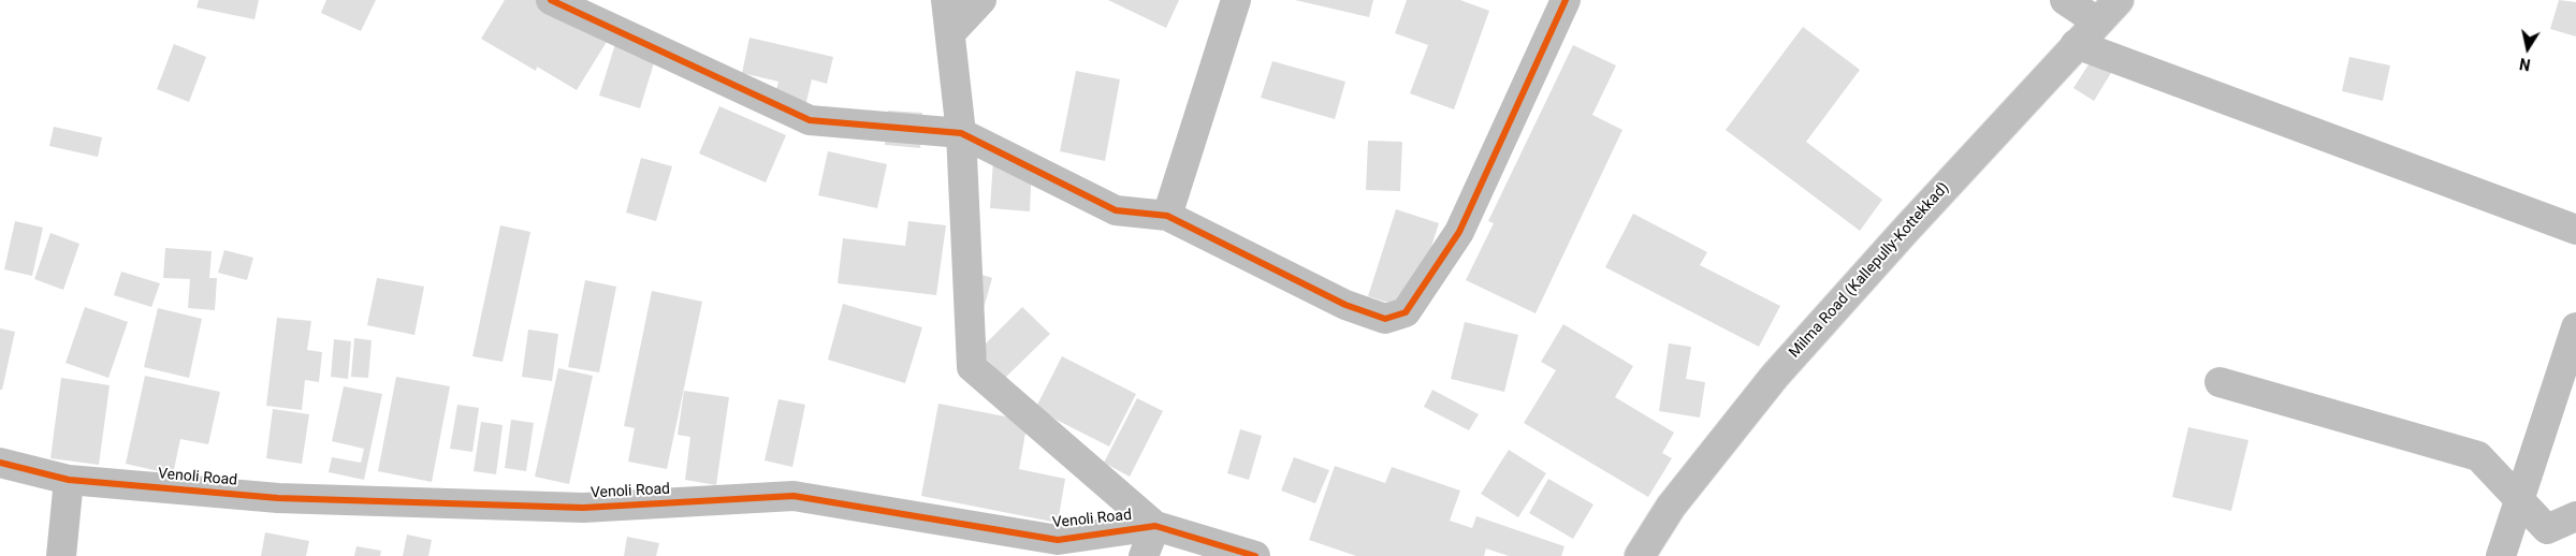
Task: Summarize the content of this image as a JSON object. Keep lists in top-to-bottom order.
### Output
{
  "streets": {
    "street": ["Milma Road (Kallepully-Kottekkad)", "Venoli Road"]
  },
  "north": "bottom"
}
